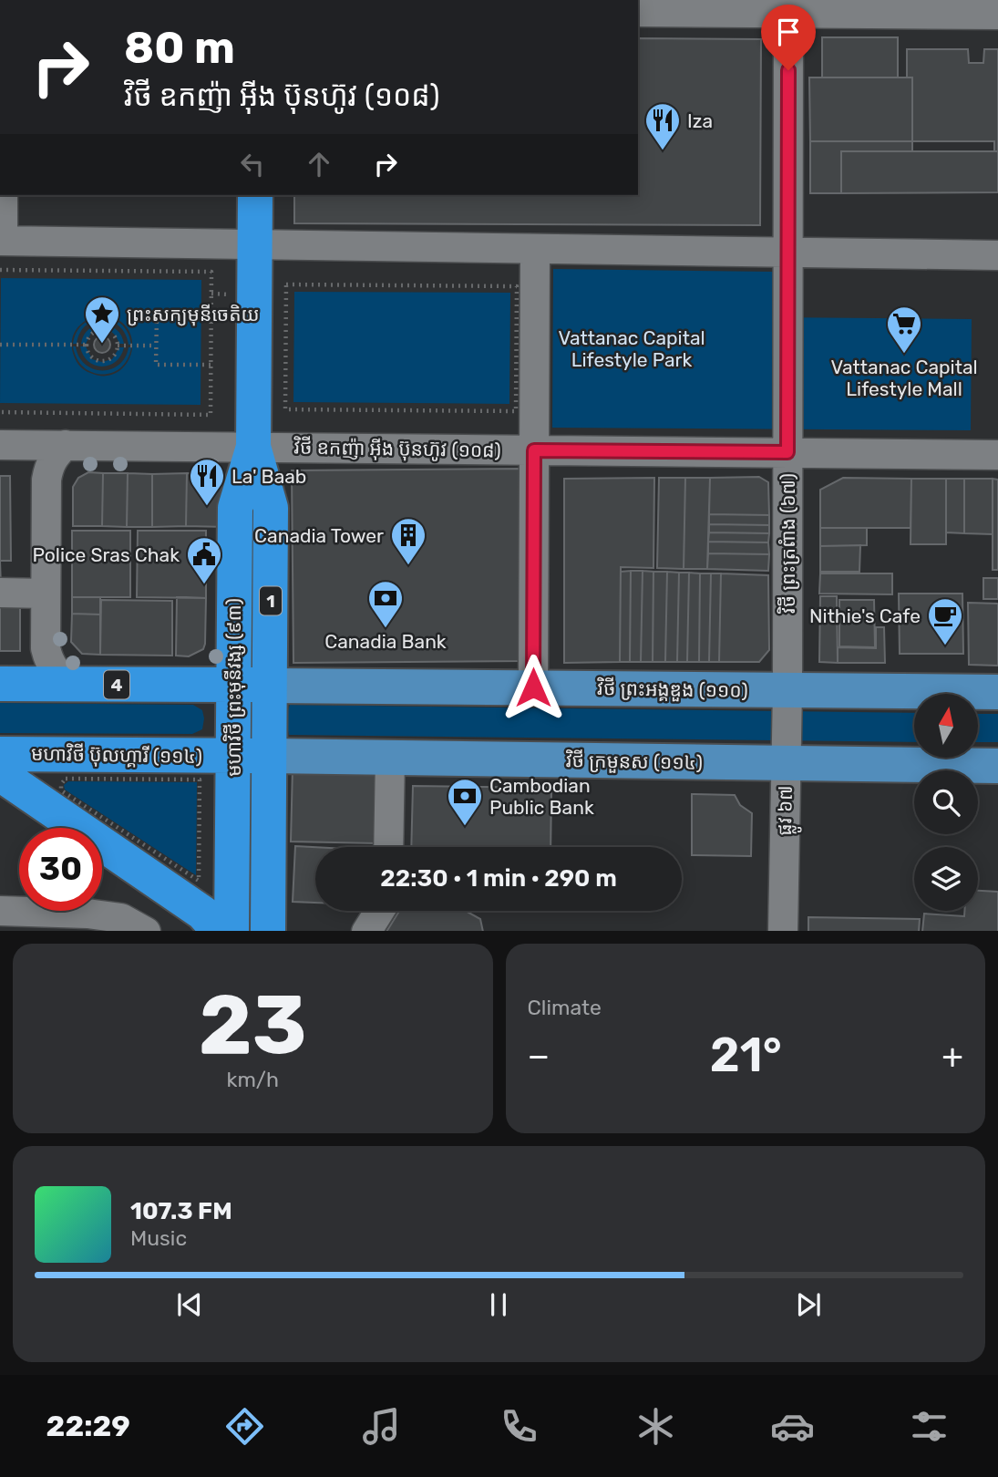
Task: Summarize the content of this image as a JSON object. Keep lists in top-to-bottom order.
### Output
{
  "streets": {
    "highway": [
      "1",
      "4",
      "មហាវិថី ព្រះមុនីវង្ស (៩៣)",
      "មហាវិថី ប៊ុលហ្គារី (១១៤)"
    ],
    "main road": ["វិថី ព្រះអង្គឌួង (១១០)", "វិថី ក្រមួនស (១១៤)"],
    "street": ["វិថី ឧកញ៉ា អ៊ីង ប៊ុនហ៊ូវ (១០៨)", "វិថី ព្រះត្រពំាង (៦៧)", "ផ្លូវ ៦៧"]
  },
  "crossings": [
    ["វិថី ឧកញ៉ា អ៊ីង ប៊ុនហ៊ូវ (១០៨)", "វិថី ព្រះត្រពំាង (៦៧)"],
    ["វិថី ឧកញ៉ា អ៊ីង ប៊ុនហ៊ូវ (១០៨)", "មហាវិថី ព្រះមុនីវង្ស (៩៣)"],
    ["វិថី ព្រះត្រពំាង (៦៧)", "វិថី ព្រះអង្គឌួង (១១០)"],
    ["វិថី ព្រះត្រពំាង (៦៧)", "ផ្លូវ ៦៧"],
    ["4", "មហាវិថី ព្រះមុនីវង្ស (៩៣)"],
    ["មហាវិថី ព្រះមុនីវង្ស (៩៣)", "វិថី ព្រះអង្គឌួង (១១០)"],
    ["មហាវិថី ព្រះមុនីវង្ស (៩៣)", "មហាវិថី ប៊ុលហ្គារី (១១៤)"],
    ["មហាវិថី ព្រះមុនីវង្ស (៩៣)", "វិថី ក្រមួនស (១១៤)"],
    ["វិថី ព្រះអង្គឌួង (១១០)", "ផ្លូវ ៦៧"],
    ["មហាវិថី ប៊ុលហ្គារី (១១៤)", "វិថី ក្រមួនស (១១៤)"],
    ["វិថី ក្រមួនស (១១៤)", "ផ្លូវ ៦៧"]
  ],
  "parks": ["Vattanac Capital Lifestyle Park"],
  "places": {
    "restaurant": ["Iza", "La' Baab"],
    "place": ["ព្រះសក្យមុនីចេតិយ"],
    "supermarket": ["Vattanac Capital Lifestyle Mall"],
    "building": ["Canadia Tower"],
    "public building": ["Police Sras Chak"],
    "bank": ["Canadia Bank", "Cambodian Public Bank"],
    "cafe": ["Nithie's Cafe"]
  },
  "north": "top",
  "page": {
    "turn": ["80 m", "វិថី ឧកញ៉ា អ៊ីង ប៊ុនហ៊ូវ (១០៨)"],
    "limit": "30",
    "trip": "22:30 · 1 min · 290 m",
    "tile": [
      ["23", "km/h"],
      "Climate"
    ],
    "heat": ["−", "21°", "+"],
    "song": ["107.3 FM", "Music"],
    "tabs": "22:29"
  }
}
